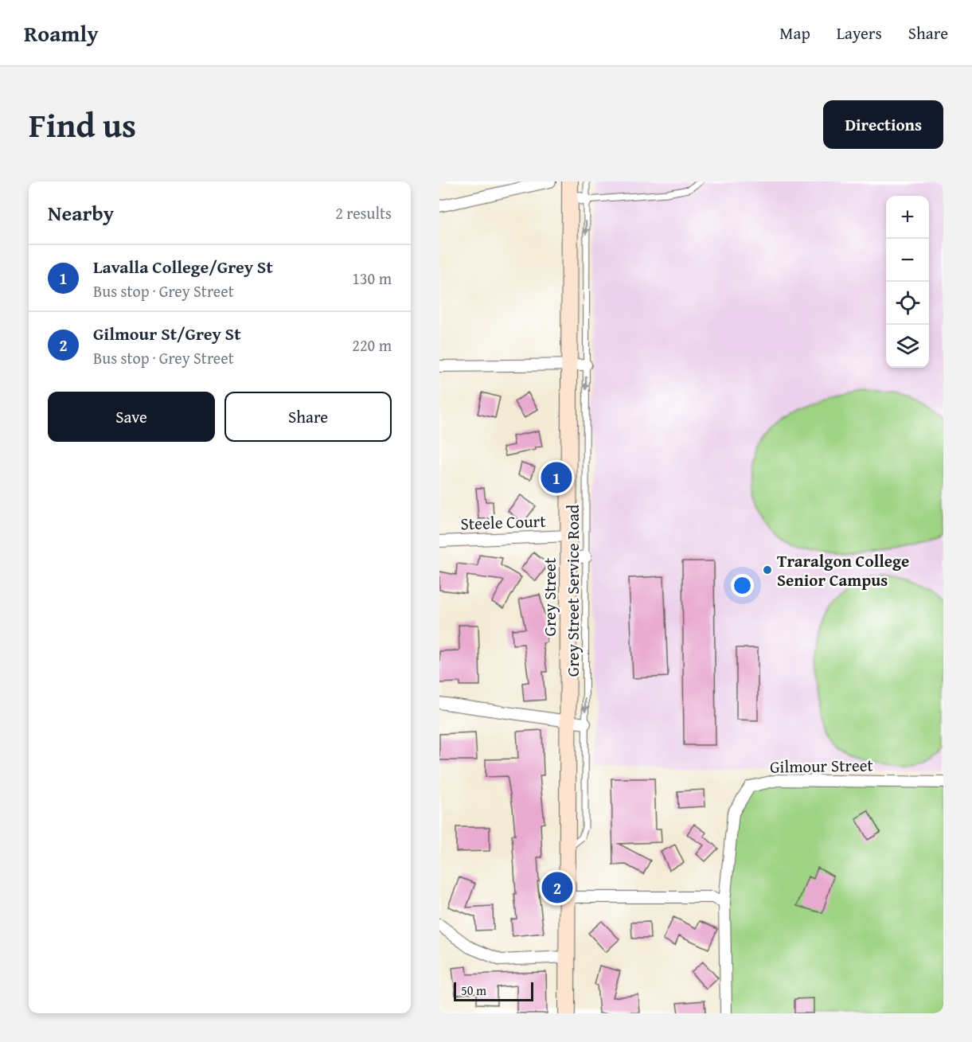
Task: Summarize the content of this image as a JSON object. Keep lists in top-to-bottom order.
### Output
{
  "streets": {
    "main road": ["Grey Street"],
    "street": ["Steele Court", "Gilmour Street"],
    "lane": ["Grey Street Service Road"]
  },
  "crossings": [
    ["Steele Court", "Grey Street"],
    ["Grey Street Service Road", "Grey Street"]
  ],
  "one_way": ["Grey Street Service Road"],
  "places": ["Traralgon College Senior Campus"],
  "scale_bar": "50 m",
  "page": {
    "header": "Roamly",
    "nav": ["Map", "Layers", "Share"],
    "title": "Find us",
    "buttons": [
      "Directions",
      ["Save", "Share"]
    ],
    "heading": ["Nearby", "2 results"],
    "map_buttons": ["+", "−"],
    "list": [
      {
        "mark": "1",
        "name": "Lavalla College/Grey St",
        "note": "Bus stop · Grey Street",
        "value": "130 m"
      },
      {
        "mark": "2",
        "name": "Gilmour St/Grey St",
        "note": "Bus stop · Grey Street",
        "value": "220 m"
      }
    ],
    "pins": ["1", "2"],
    "scale": "50 m"
  }
}
